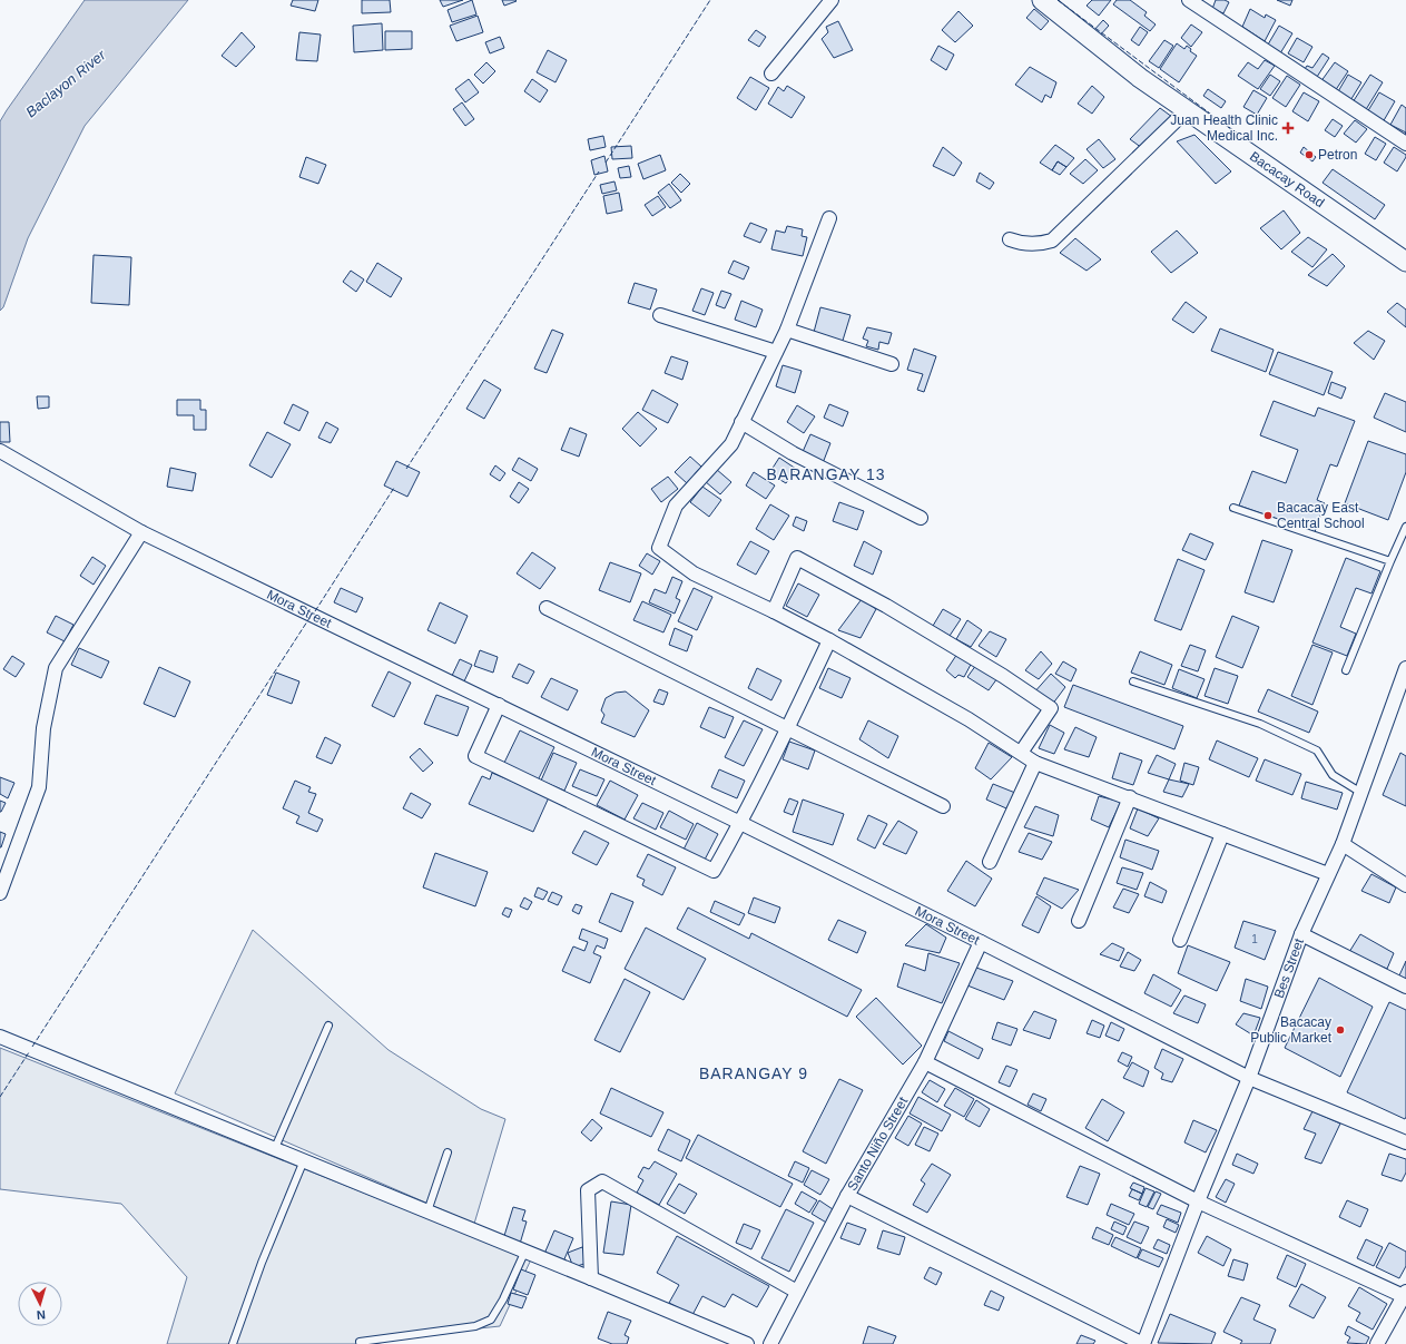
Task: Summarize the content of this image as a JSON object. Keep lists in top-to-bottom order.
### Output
{
  "streets": {
    "main road": ["Bacacay Road"],
    "street": ["Mora Street", "Bes Street", "Santo Niño Street"]
  },
  "crossings": [
    ["Mora Street", "Bes Street"],
    ["Mora Street", "Santo Niño Street"]
  ],
  "districts": ["BARANGAY 13", "BARANGAY 9"],
  "water": ["Baclayon River"],
  "places": {
    "health": ["Juan Health Clinic Medical Inc."],
    "other": ["Petron", "Bacacay East Central School", "Bacacay Public Market"]
  },
  "house_numbers": ["1"],
  "north": "bottom"
}
